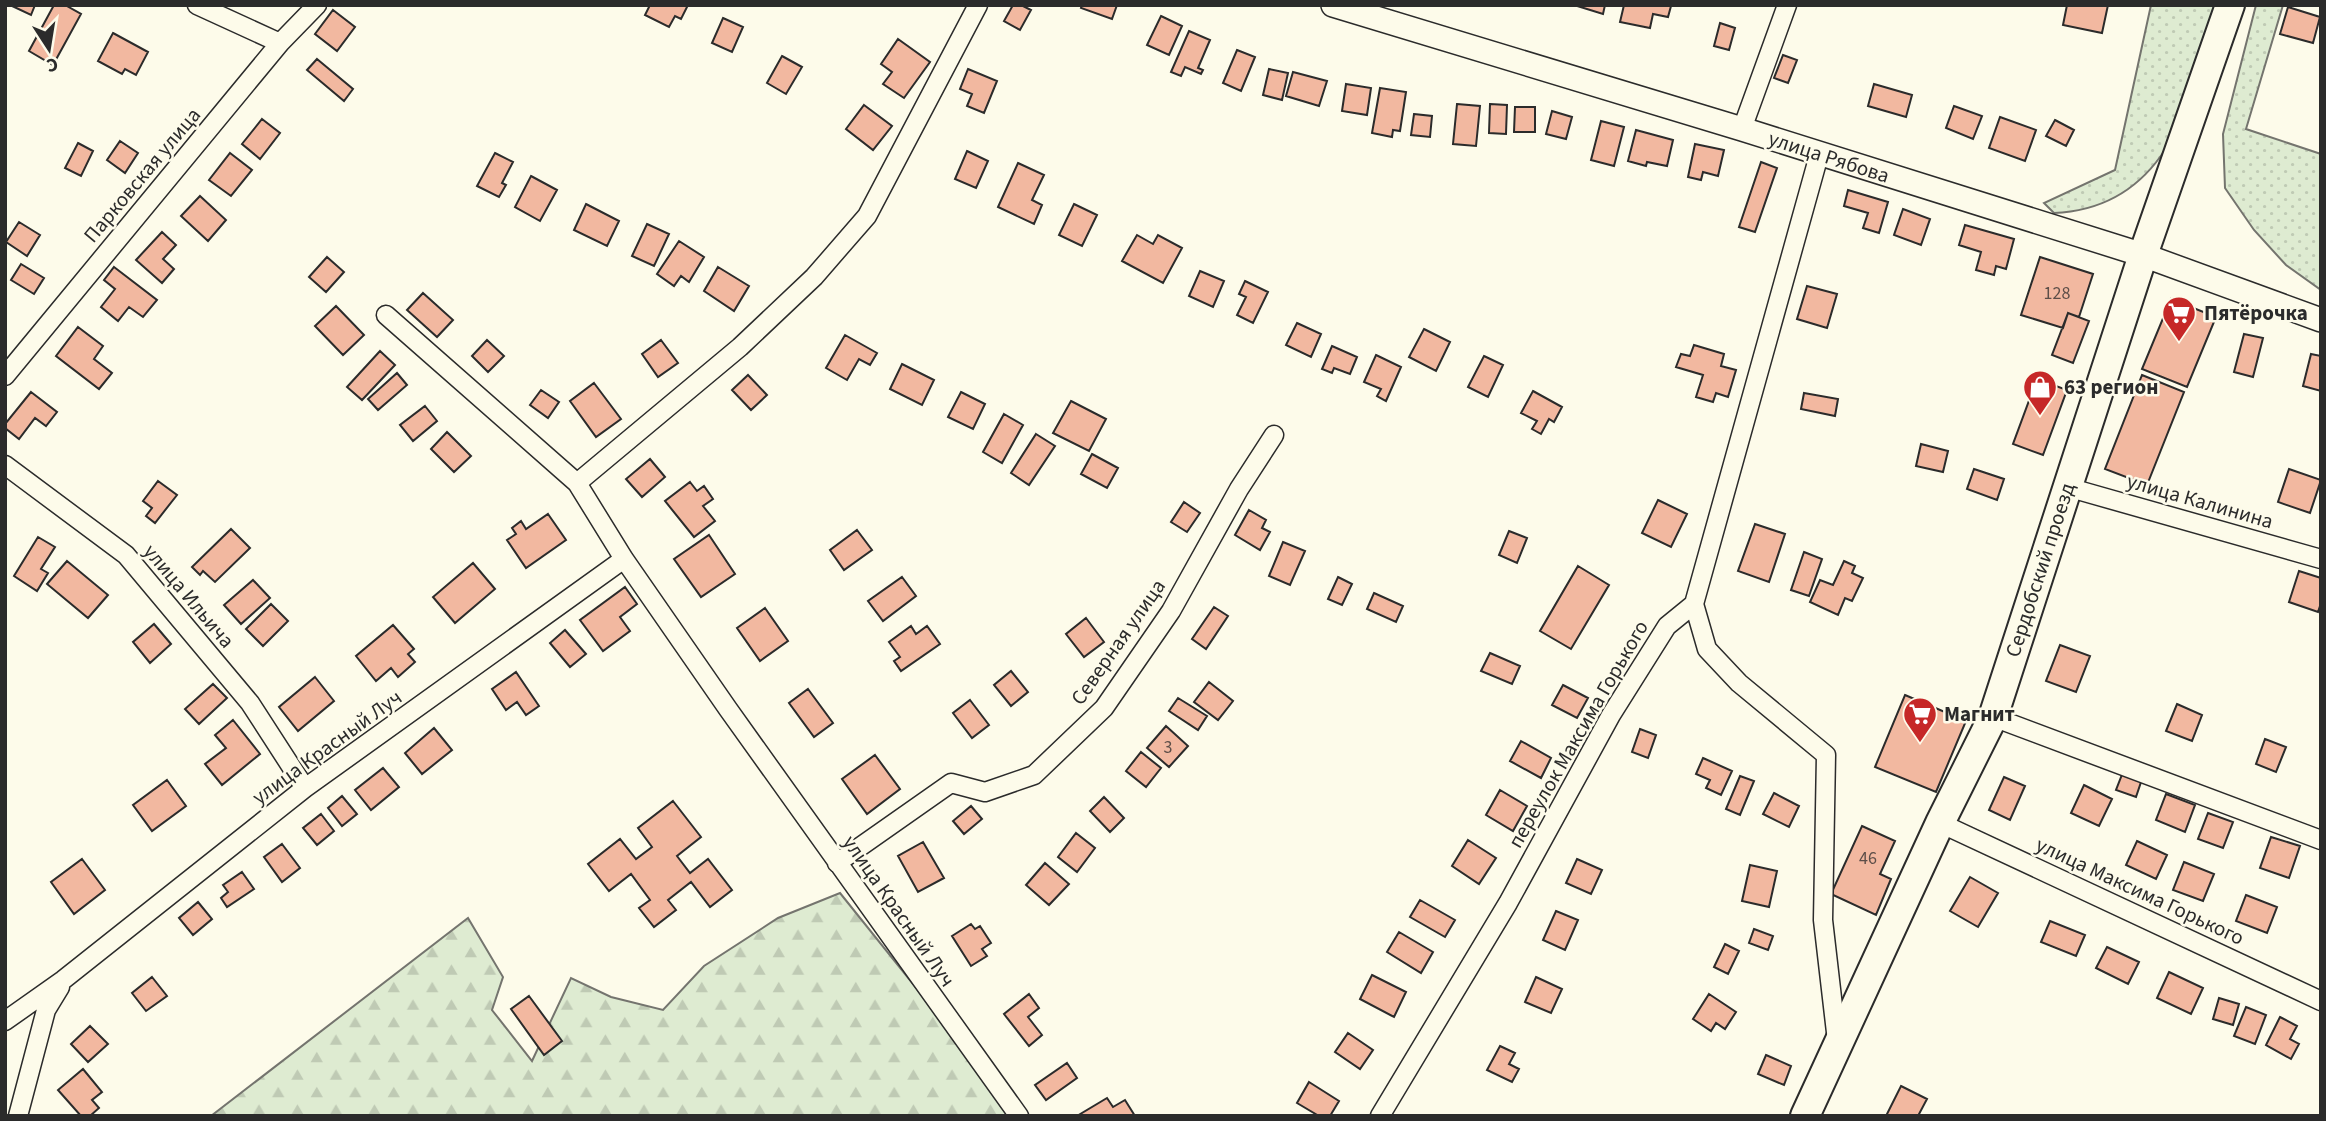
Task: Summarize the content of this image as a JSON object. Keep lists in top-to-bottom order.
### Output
{
  "streets": {
    "main road": ["Сердобский проезд"],
    "street": [
      "улица Рябова",
      "Парковская улица",
      "улица Калинина",
      "улица Ильича",
      "Северная улица",
      "переулок Максима Горького",
      "улица Красный Луч",
      "улица Максима Горького"
    ]
  },
  "crossings": [
    ["улица Рябова", "Сердобский проезд"],
    ["улица Калинина", "Сердобский проезд"],
    ["Сердобский проезд", "улица Максима Горького"],
    ["улица Ильича", "улица Красный Луч"],
    ["Северная улица", "улица Красный Луч"]
  ],
  "places": {
    "supermarket": ["Пятёрочка", "Магнит"],
    "shop": ["63 регион"]
  },
  "house_numbers": ["128", "3", "46"],
  "north": "bottom"
}
